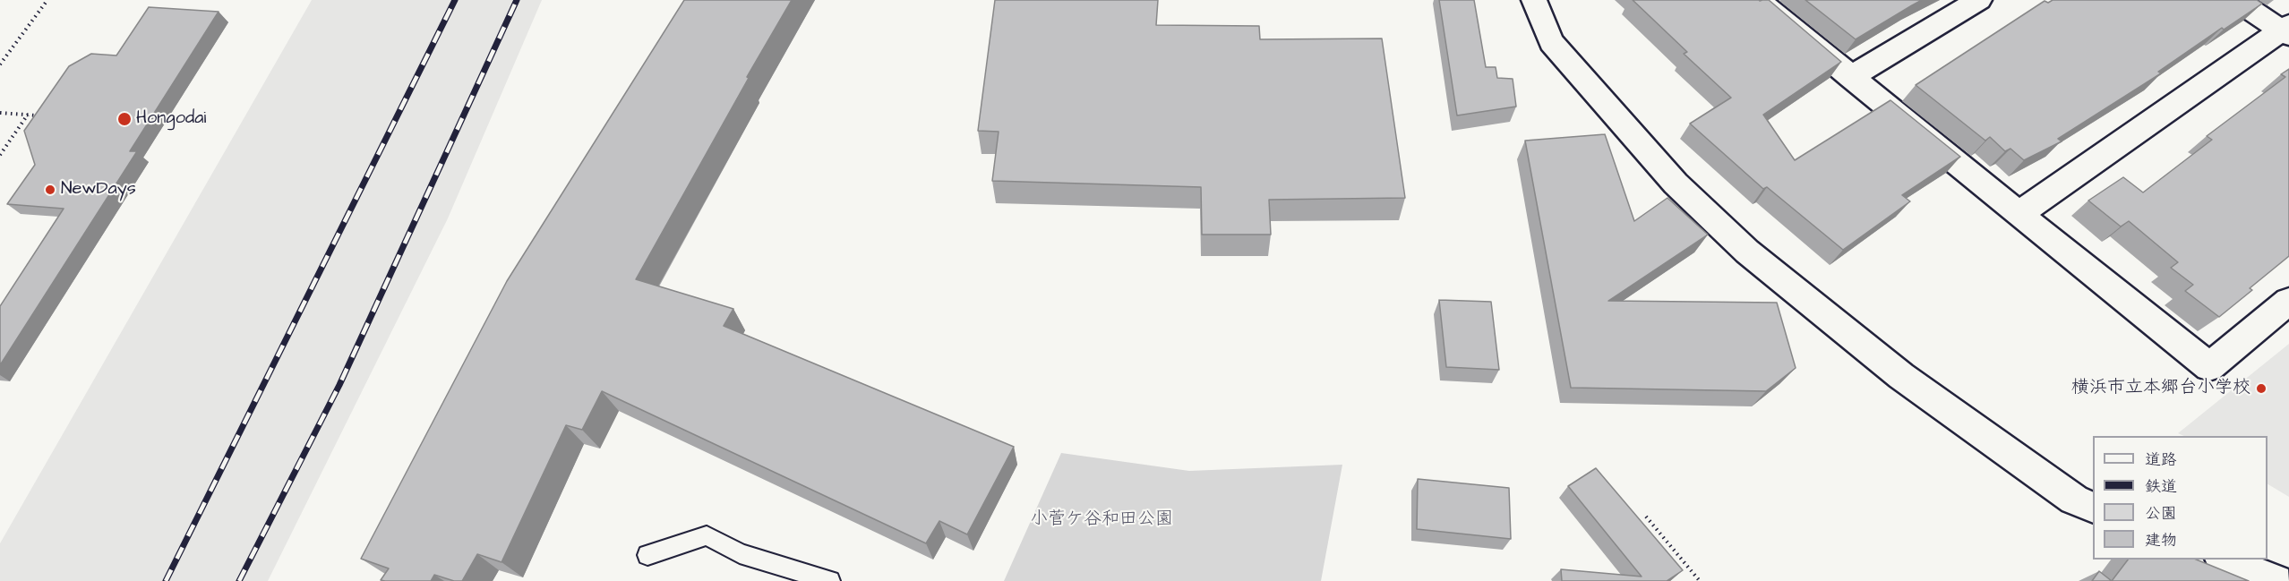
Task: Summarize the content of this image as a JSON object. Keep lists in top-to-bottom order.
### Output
{
  "parks": ["小菅ケ谷和田公園"],
  "places": ["Hongodai", "NewDays", "横浜市立本郷台小学校"],
  "legend": [
    "道路",
    "鉄道",
    "公園",
    "建物"
  ]
}
